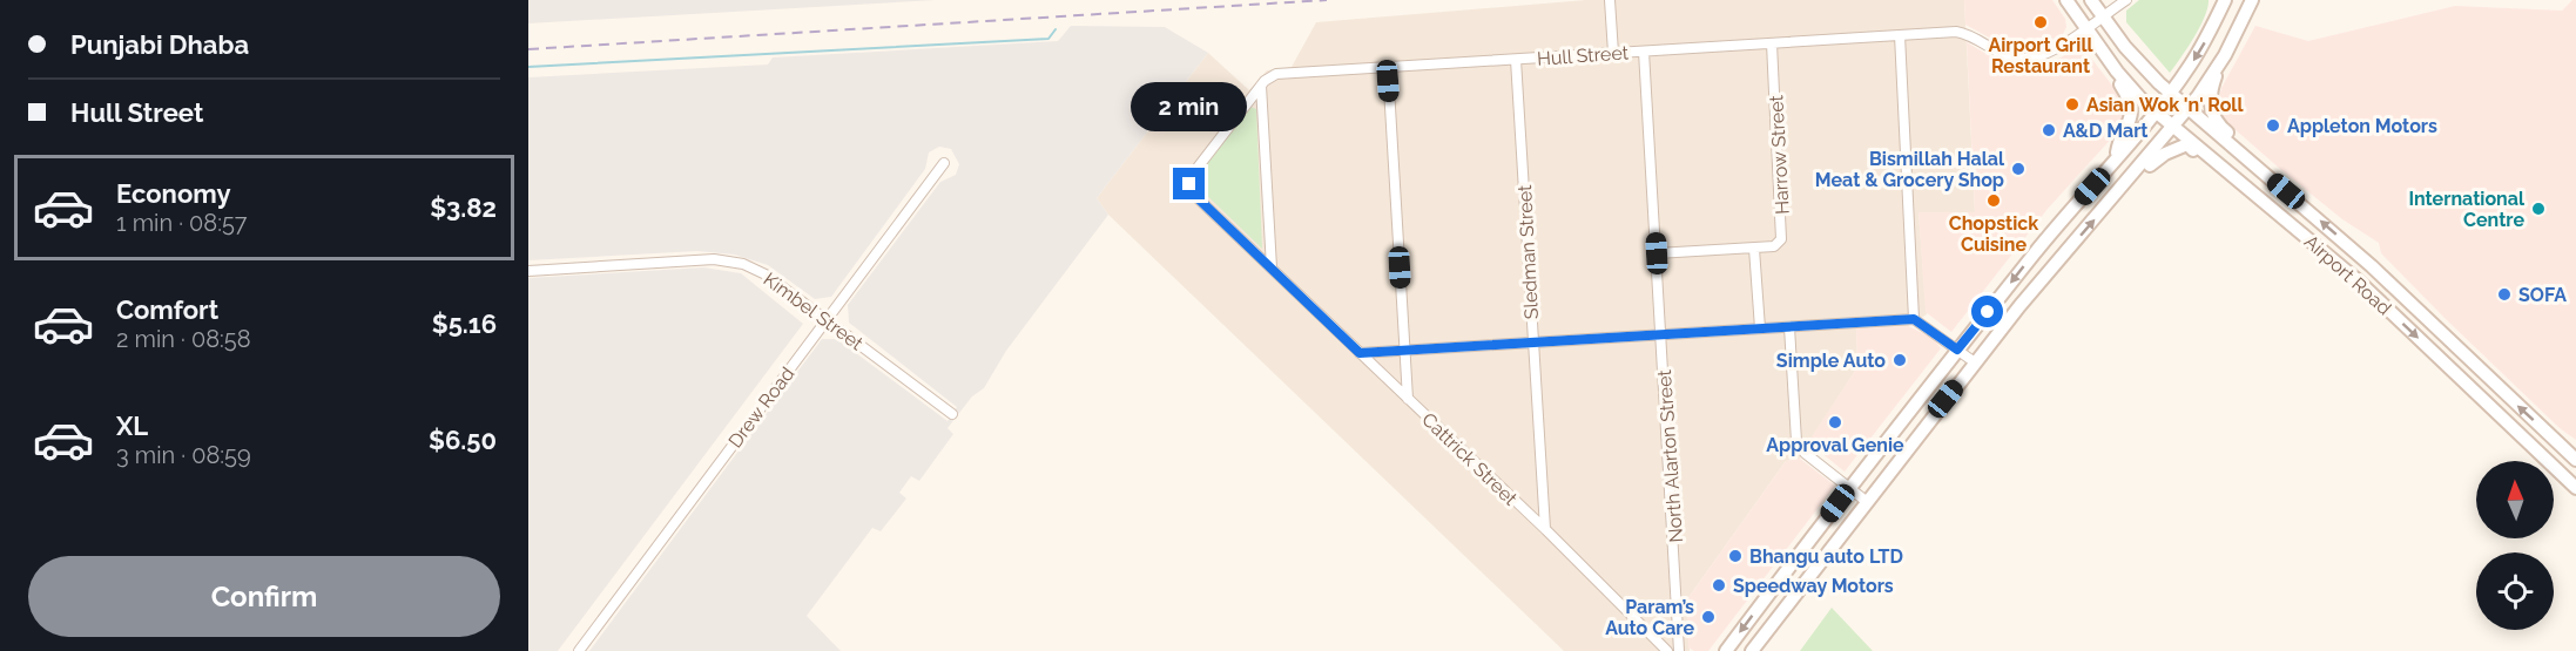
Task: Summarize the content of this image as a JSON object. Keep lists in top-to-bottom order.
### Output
{
  "streets": {
    "main road": ["Airport Road"],
    "street": [
      "Hull Street",
      "Harrow Street",
      "Sledman Street",
      "Kimbel Street",
      "Drew Road",
      "North Alarton Street",
      "Cattrick Street"
    ]
  },
  "crossings": [
    ["Hull Street", "Harrow Street"],
    ["Hull Street", "Sledman Street"],
    ["Hull Street", "Airport Road"],
    ["Hull Street", "North Alarton Street"],
    ["Hull Street", "Cattrick Street"],
    ["Sledman Street", "Cattrick Street"],
    ["Kimbel Street", "Drew Road"]
  ],
  "places": [
    "Airport Grill Restaurant",
    "Asian Wok 'n' Roll",
    "Appleton Motors",
    "A&D Mart",
    "Bismillah Halal Meat & Grocery Shop",
    "Chopstick Cuisine",
    "International Centre",
    "SOFA",
    "Simple Auto",
    "Approval Genie",
    "Bhangu auto LTD",
    "Speedway Motors",
    "Param’s Auto Care"
  ],
  "north": "top",
  "page": {
    "banner": ["Punjabi Dhaba", "Hull Street"],
    "bubble": "2 min",
    "list": [
      {
        "name": "Economy",
        "note": "1 min · 08:57",
        "value": "$3.82"
      },
      {
        "name": "Comfort",
        "note": "2 min · 08:58",
        "value": "$5.16"
      },
      {
        "name": "XL",
        "note": "3 min · 08:59",
        "value": "$6.50"
      }
    ],
    "buttons": "Confirm"
  }
}
